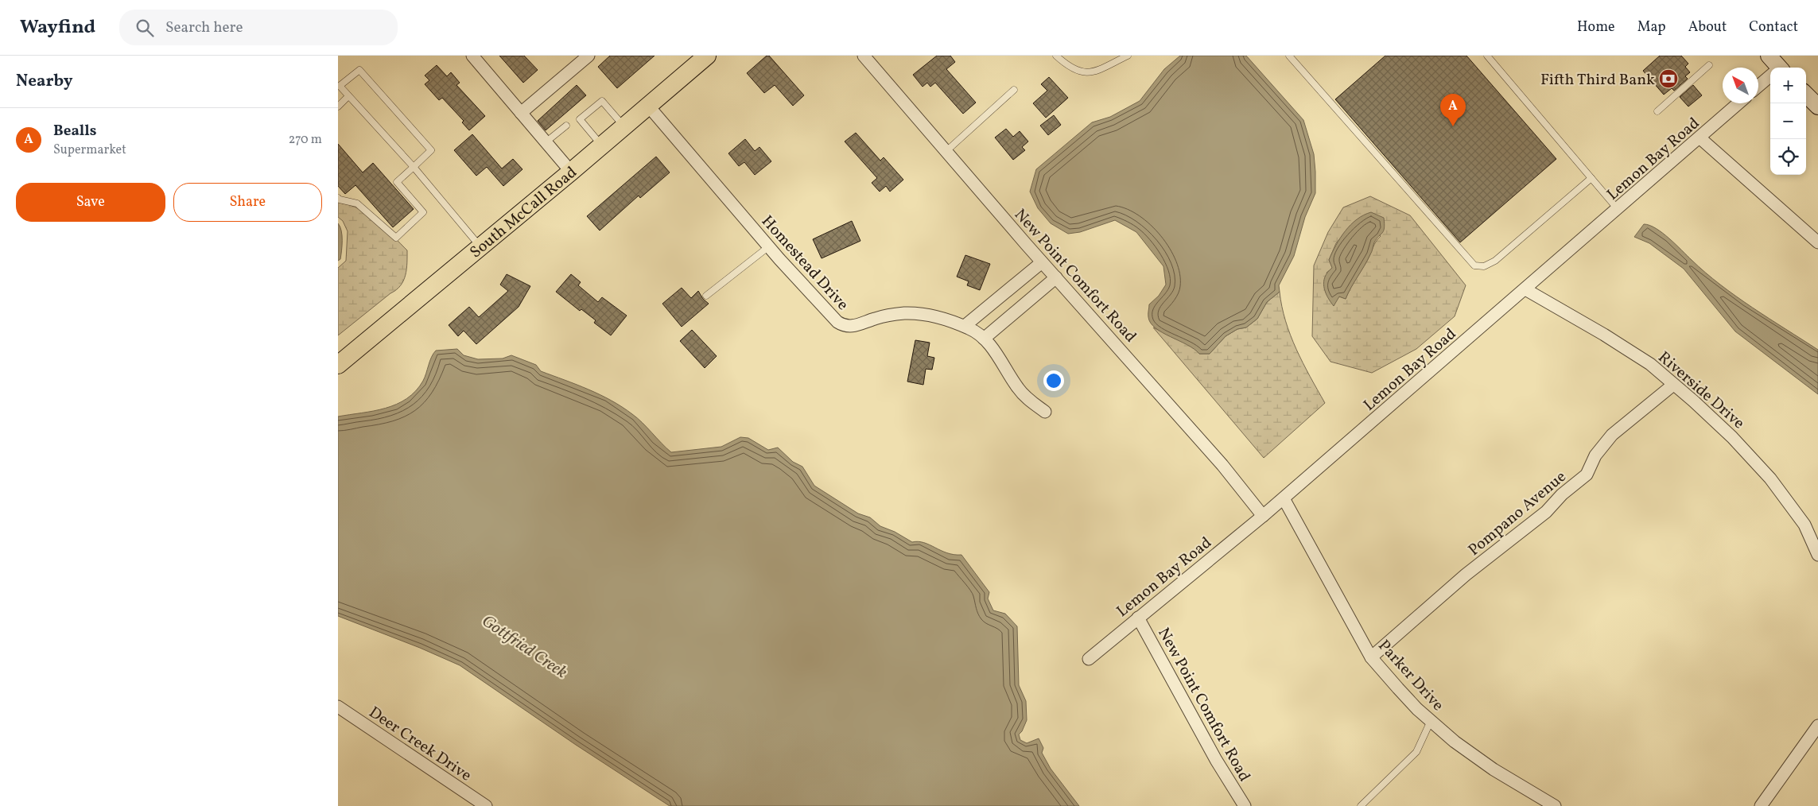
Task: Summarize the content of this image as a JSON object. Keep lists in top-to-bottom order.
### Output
{
  "streets": {
    "main road": ["South McCall Road"],
    "street": [
      "Lemon Bay Road",
      "Homestead Drive",
      "New Point Comfort Road",
      "Riverside Drive",
      "Pompano Avenue",
      "Parker Drive",
      "Deer Creek Drive"
    ]
  },
  "crossings": [
    ["Lemon Bay Road", "New Point Comfort Road"],
    ["Lemon Bay Road", "Riverside Drive"],
    ["Lemon Bay Road", "Parker Drive"],
    ["South McCall Road", "Homestead Drive"],
    ["Riverside Drive", "Pompano Avenue"],
    ["Pompano Avenue", "Parker Drive"]
  ],
  "water": ["Gottfried Creek"],
  "places": {
    "bank": ["Fifth Third Bank"]
  },
  "north": "top left",
  "page": {
    "header": "Wayfind",
    "search": "Search here",
    "nav": [
      "Home",
      "Map",
      "About",
      "Contact"
    ],
    "heading": "Nearby",
    "map_buttons": ["+", "−"],
    "pins": "A",
    "list": [
      {
        "mark": "A",
        "name": "Bealls",
        "note": "Supermarket",
        "value": "270 m"
      }
    ],
    "buttons": ["Save", "Share"]
  }
}
